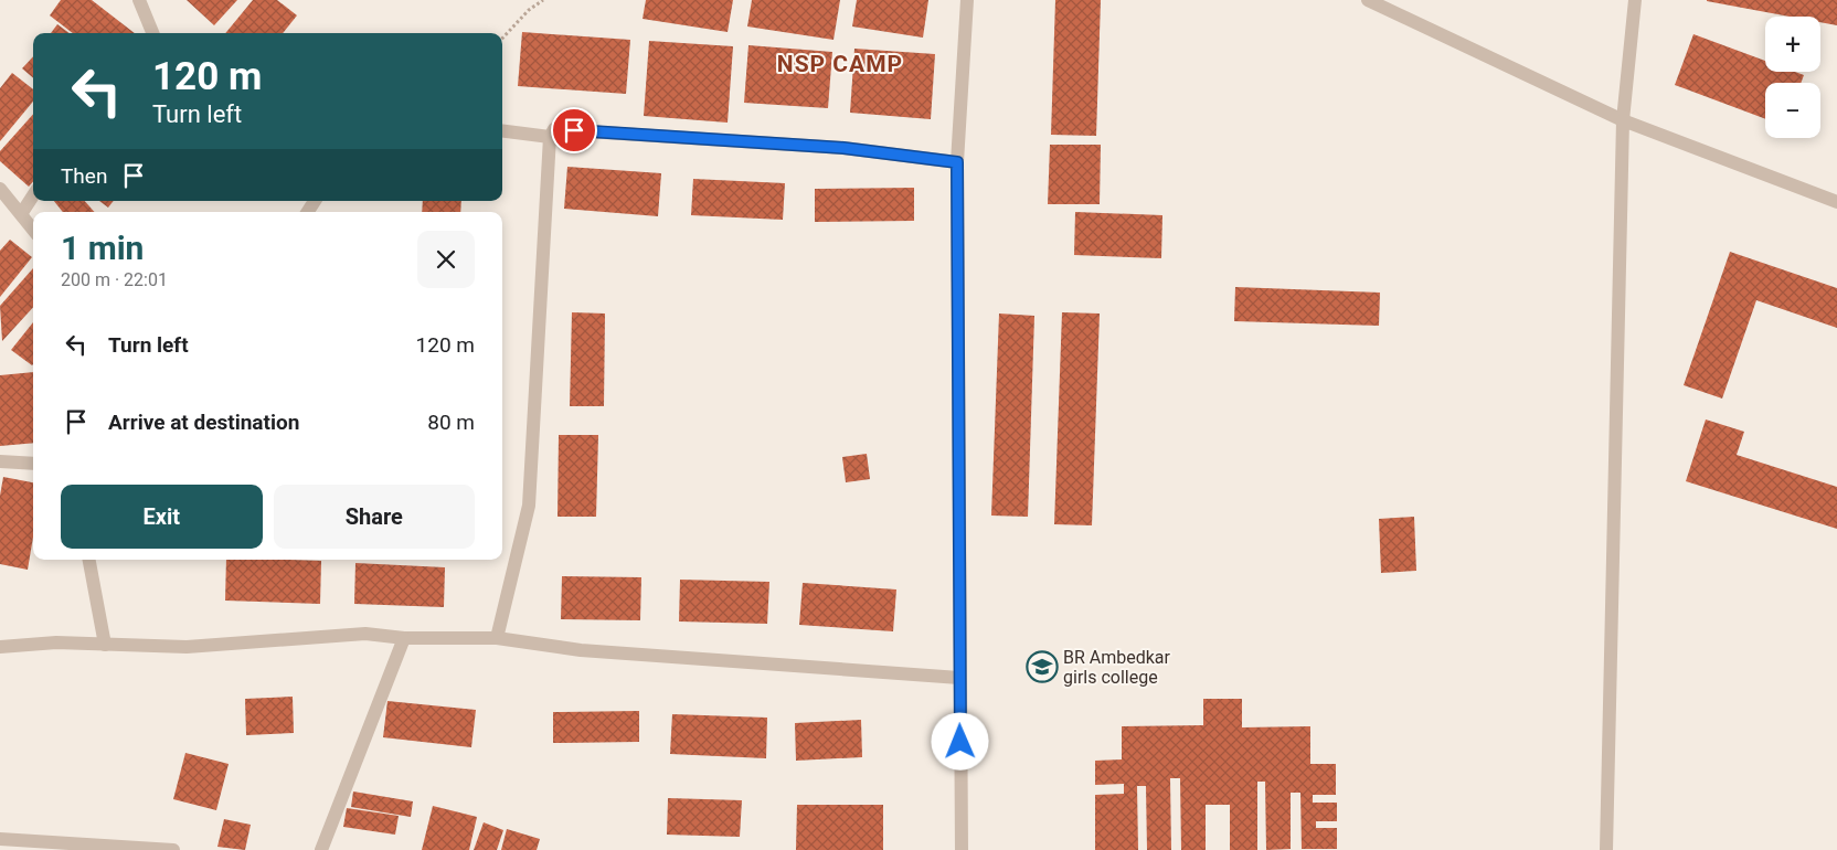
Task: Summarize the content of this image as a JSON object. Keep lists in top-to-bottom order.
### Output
{
  "districts": ["NSP CAMP"],
  "places": {
    "school or university": ["BR Ambedkar girls college"]
  },
  "page": {
    "map_buttons": ["+", "−"],
    "turn": ["120 m", "Turn left"],
    "then": "Then",
    "heading": ["1 min", "200 m · 22:01"],
    "list": [
      {
        "name": "Turn left",
        "value": "120 m"
      },
      {
        "name": "Arrive at destination",
        "value": "80 m"
      }
    ],
    "buttons": ["Exit", "Share"]
  }
}
